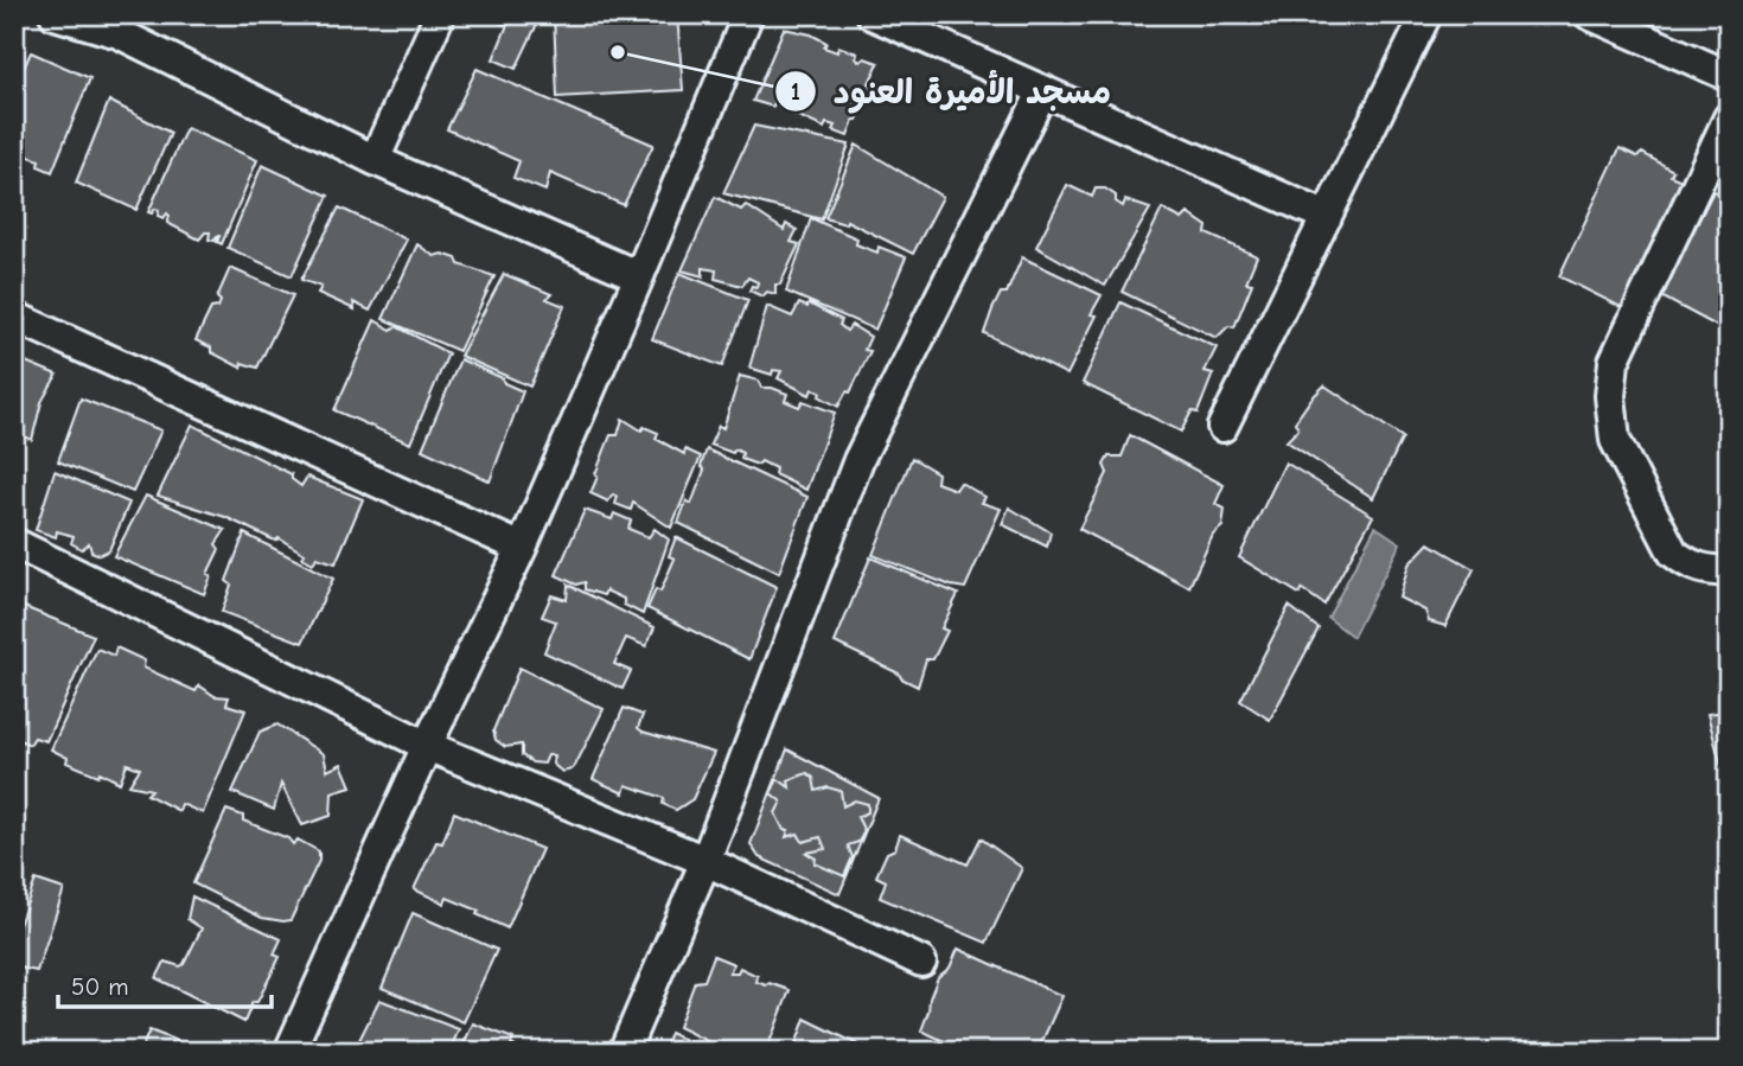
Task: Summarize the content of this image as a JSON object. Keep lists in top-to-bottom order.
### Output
{
  "places": ["مسجد الأميرة العنود"],
  "scale_bar": "50 m"
}
